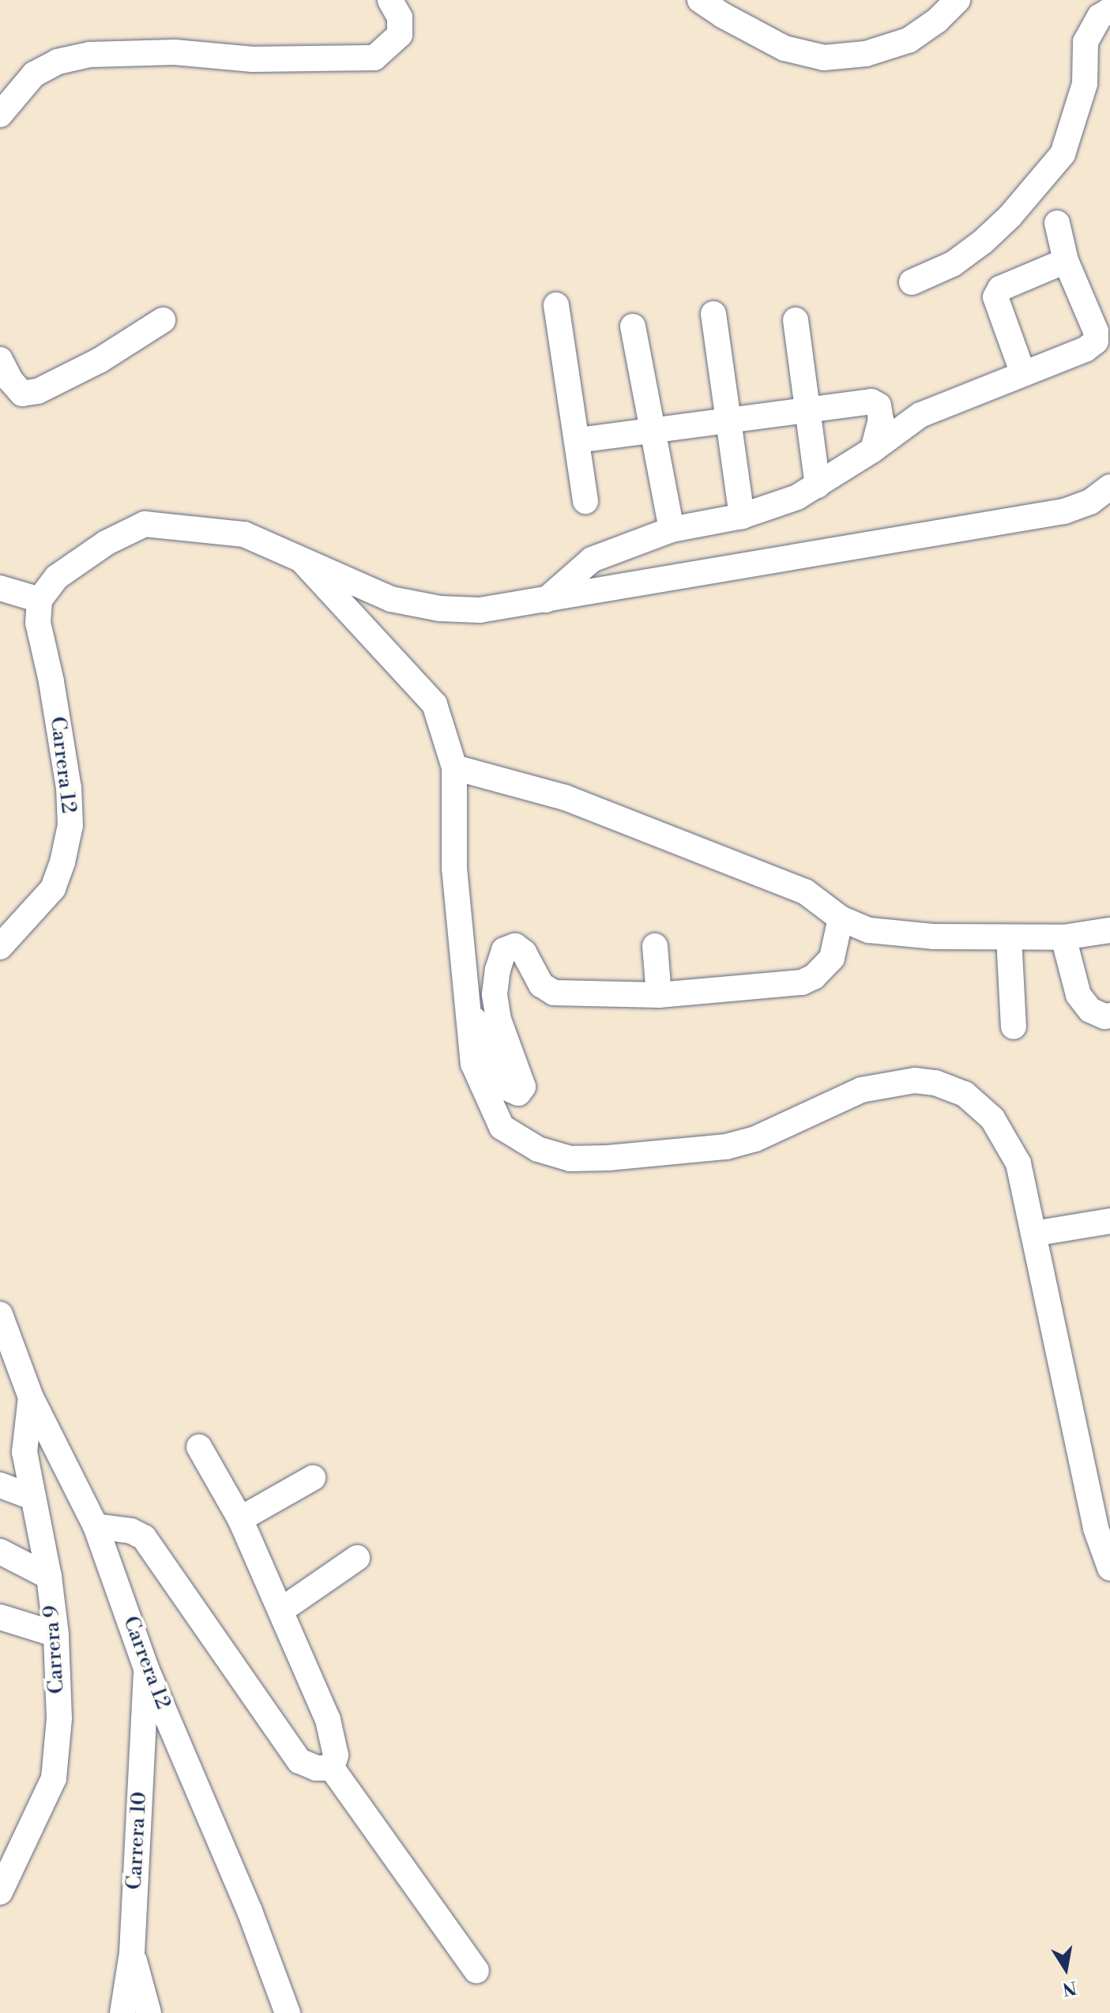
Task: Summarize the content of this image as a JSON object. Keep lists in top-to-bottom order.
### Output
{
  "streets": {
    "street": ["Carrera 12", "Carrera 9", "Carrera 10"]
  },
  "crossings": [
    ["Carrera 12", "Carrera 9"],
    ["Carrera 12", "Carrera 10"]
  ],
  "north": "bottom"
}
